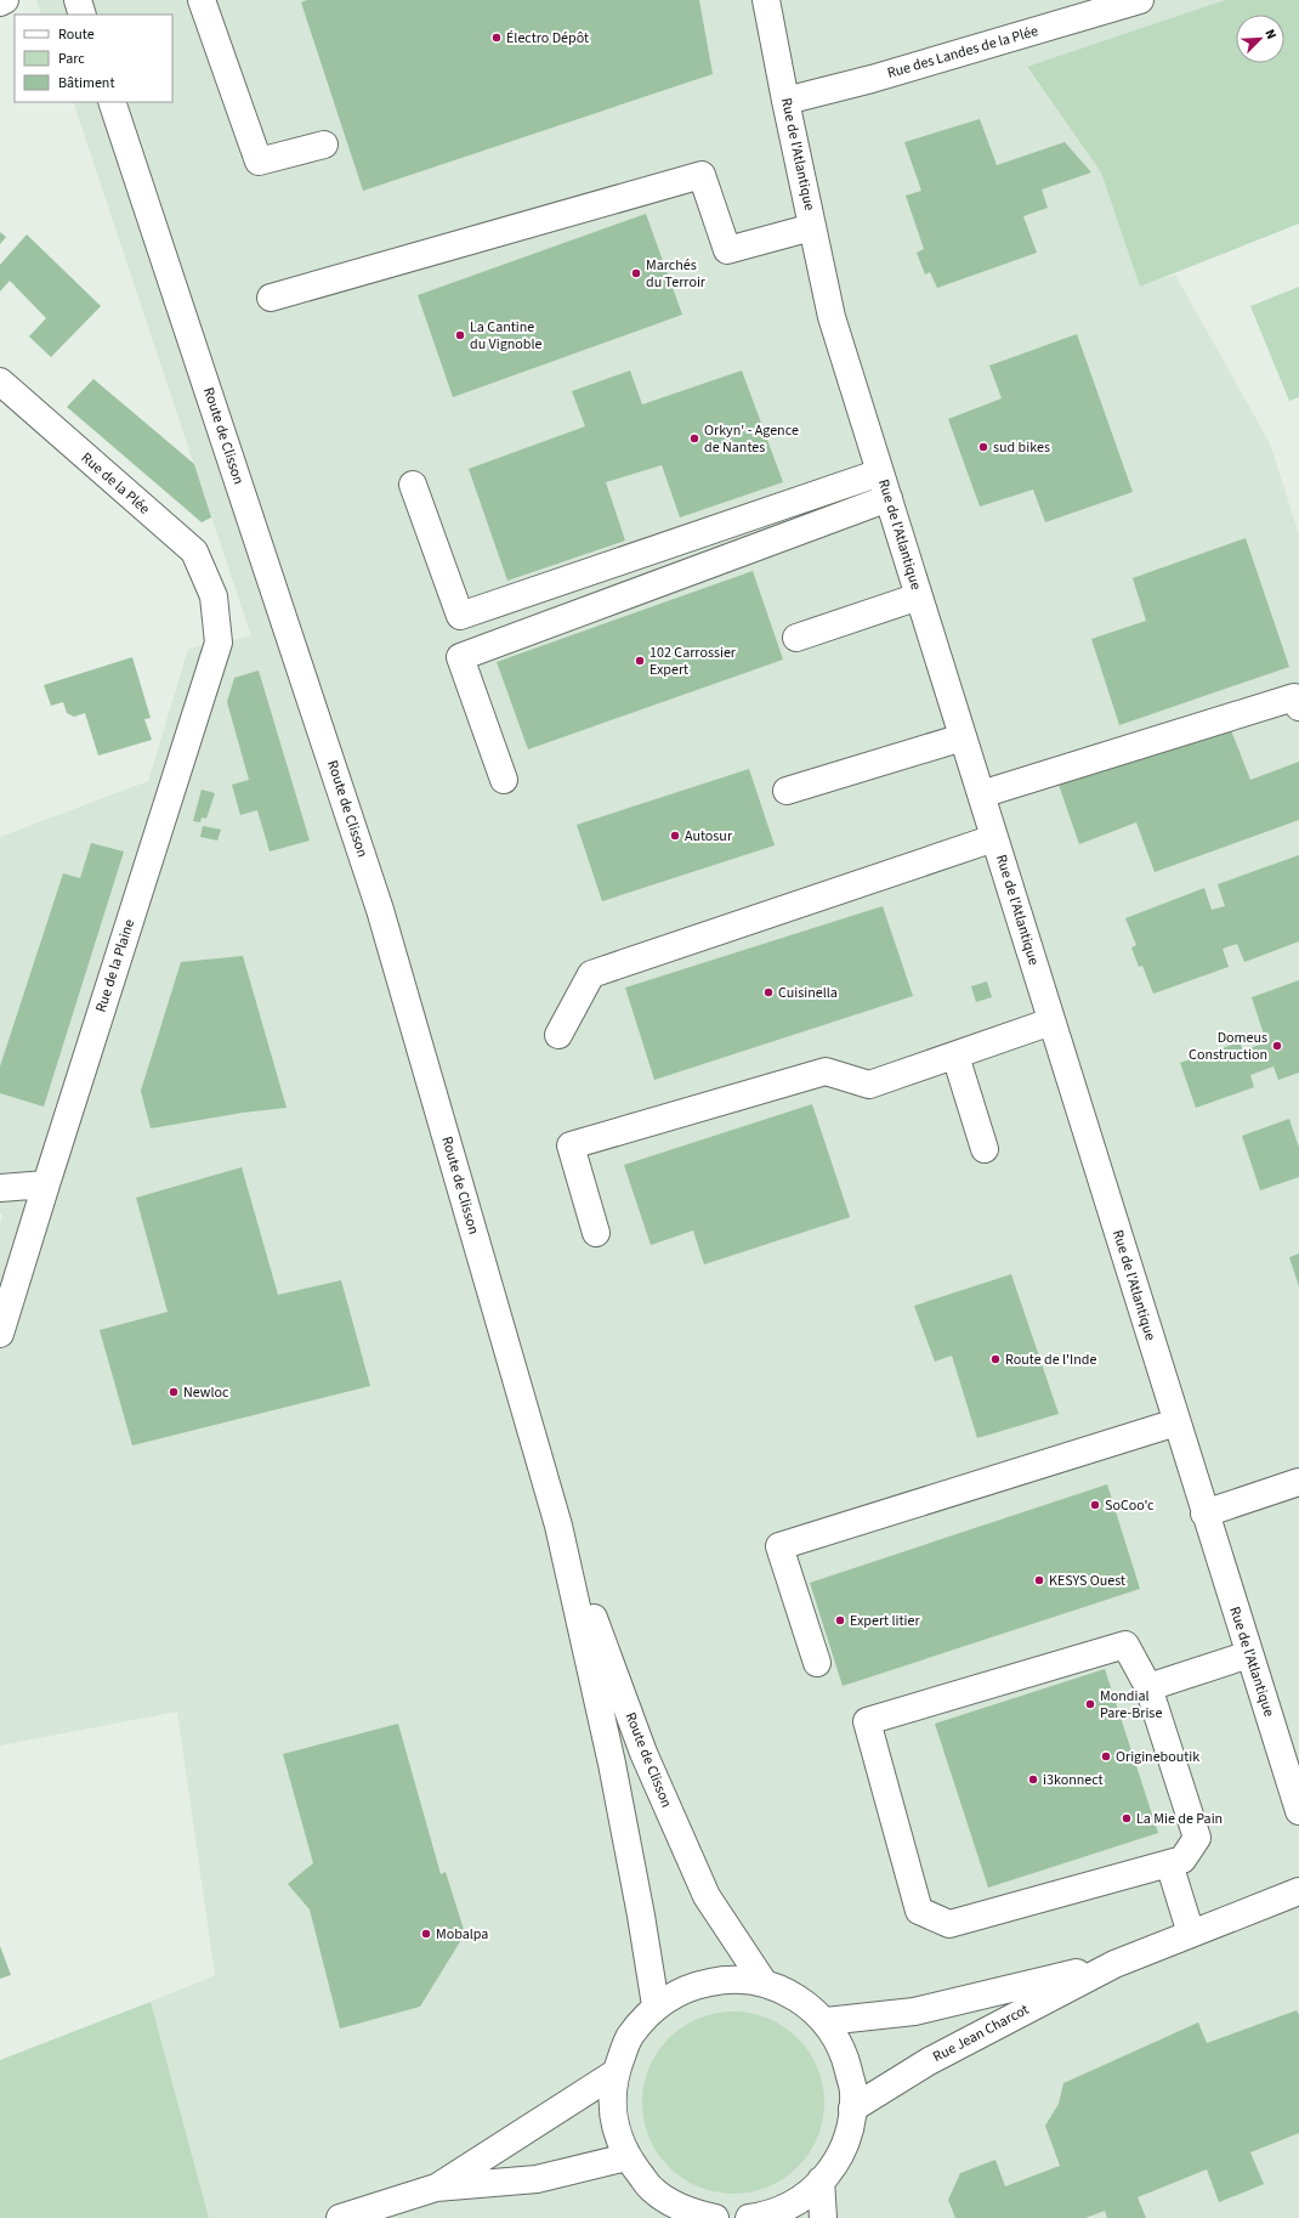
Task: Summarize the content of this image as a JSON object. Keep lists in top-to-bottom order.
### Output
{
  "streets": {
    "street": [
      "Rue des Landes de la Plée",
      "Rue de l'Atlantique",
      "Route de Clisson",
      "Rue de la Plée",
      "Rue de la Plaine",
      "Rue Jean Charcot"
    ]
  },
  "crossings": [
    ["Rue des Landes de la Plée", "Rue de l'Atlantique"],
    ["Rue de la Plée", "Rue de la Plaine"]
  ],
  "places": [
    "Électro Dépôt",
    "Marchés du Terroir",
    "La Cantine du Vignoble",
    "Orkyn' - Agence de Nantes",
    "sud bikes",
    "102 Carrossier Expert",
    "Autosur",
    "Cuisinella",
    "Domeus Construction",
    "Route de l'Inde",
    "Newloc",
    "SoCoo'c",
    "KESYS Ouest",
    "Expert litier",
    "Mondial Pare-Brise",
    "Origineboutik",
    "i3konnect",
    "La Mie de Pain",
    "Mobalpa"
  ],
  "legend": ["Route", "Parc", "Bâtiment"],
  "north": "top right"
}
